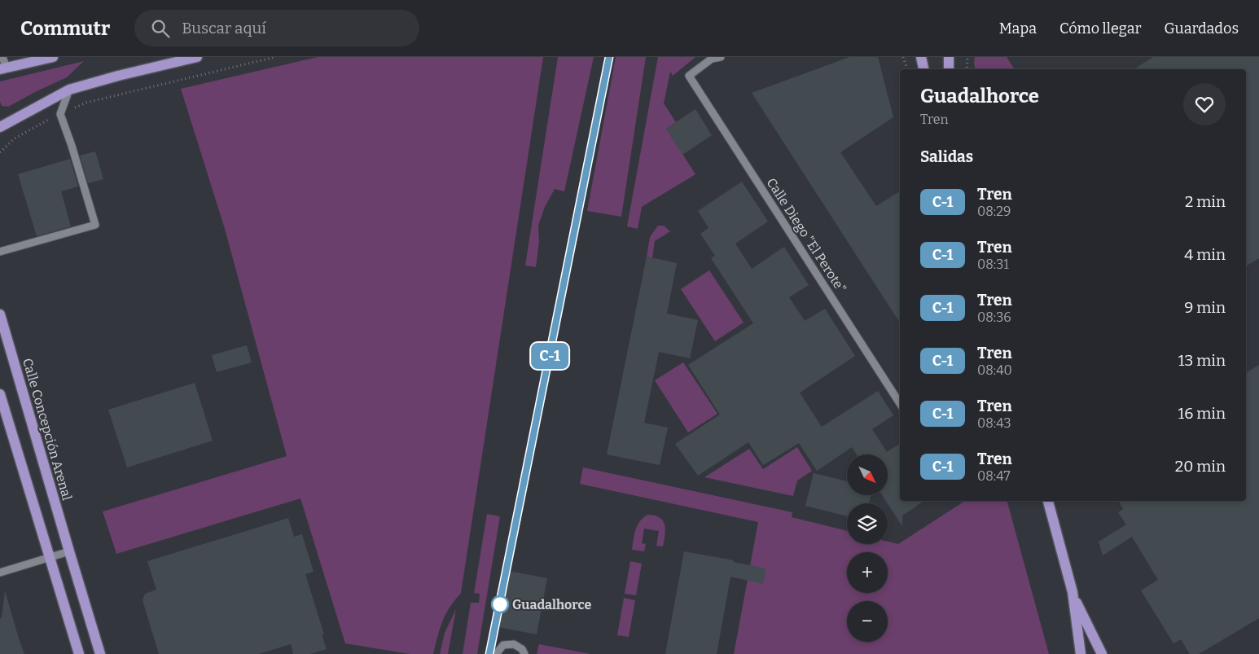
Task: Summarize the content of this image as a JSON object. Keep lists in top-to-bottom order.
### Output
{
  "streets": {
    "main road": ["Calle Concepción Arenal"],
    "street": ["Calle Diego \"El Perote\""]
  },
  "places": ["Guadalhorce"],
  "north": "bottom right",
  "page": {
    "header": "Commutr",
    "search": "Buscar aquí",
    "nav": ["Mapa", "Cómo llegar", "Guardados"],
    "on_map": "C-1",
    "heading": [
      ["Guadalhorce", "Tren"],
      "Salidas"
    ],
    "list": [
      {
        "mark": "C-1",
        "name": "Tren",
        "note": "08:29",
        "value": "2 min"
      },
      {
        "mark": "C-1",
        "name": "Tren",
        "note": "08:31",
        "value": "4 min"
      },
      {
        "mark": "C-1",
        "name": "Tren",
        "note": "08:36",
        "value": "9 min"
      },
      {
        "mark": "C-1",
        "name": "Tren",
        "note": "08:40",
        "value": "13 min"
      },
      {
        "mark": "C-1",
        "name": "Tren",
        "note": "08:43",
        "value": "16 min"
      },
      {
        "mark": "C-1",
        "name": "Tren",
        "note": "08:47",
        "value": "20 min"
      }
    ],
    "map_buttons": ["+", "−"]
  }
}
